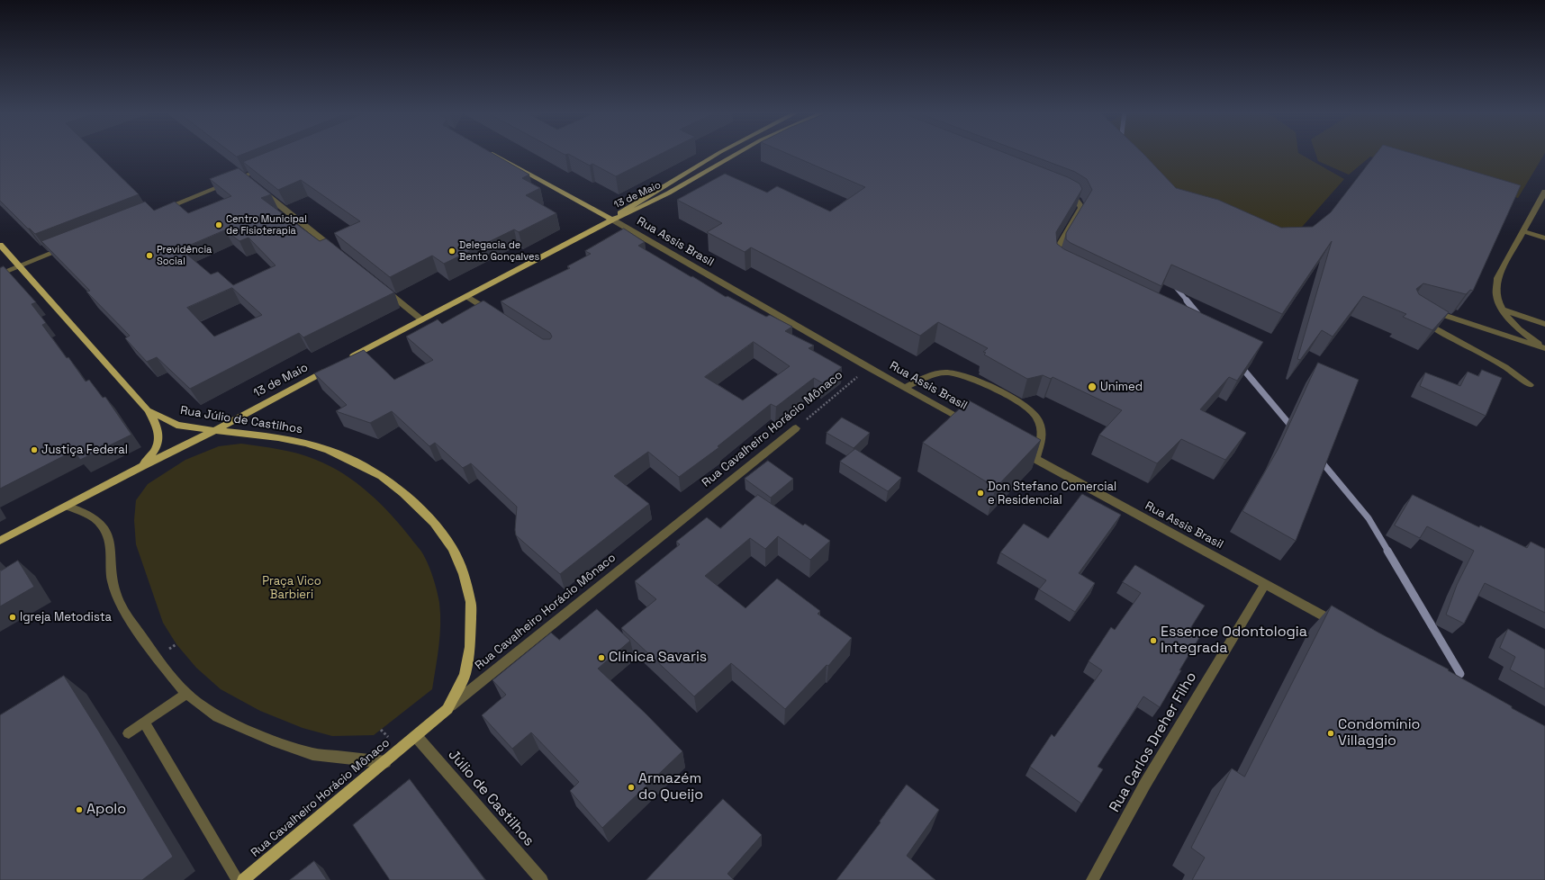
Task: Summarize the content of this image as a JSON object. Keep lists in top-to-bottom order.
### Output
{
  "streets": {
    "main road": [
      "13 de Maio",
      "Rua Assis Brasil",
      "Rua Júlio de Castilhos",
      "Rua Cavalheiro Horácio Mônaco"
    ],
    "street": ["Rua Carlos Dreher Filho", "Júlio de Castilhos"]
  },
  "crossings": [
    ["13 de Maio", "Rua Assis Brasil"],
    ["13 de Maio", "Rua Júlio de Castilhos"],
    ["Rua Assis Brasil", "Rua Cavalheiro Horácio Mônaco"],
    ["Rua Assis Brasil", "Rua Carlos Dreher Filho"],
    ["Rua Júlio de Castilhos", "Rua Cavalheiro Horácio Mônaco"],
    ["Rua Cavalheiro Horácio Mônaco", "Júlio de Castilhos"]
  ],
  "parks": ["Praça Vico Barbieri"],
  "places": [
    "Centro Municipal de Fisioterapia",
    "Delegacia de Bento Gonçalves",
    "Previdência Social",
    "Unimed",
    "Justiça Federal",
    "Don Stefano Comercial e Residencial",
    "Igreja Metodista",
    "Essence Odontologia Integrada",
    "Clínica Savaris",
    "Condomínio Villaggio",
    "Armazém do Queijo",
    "Apolo"
  ]
}
